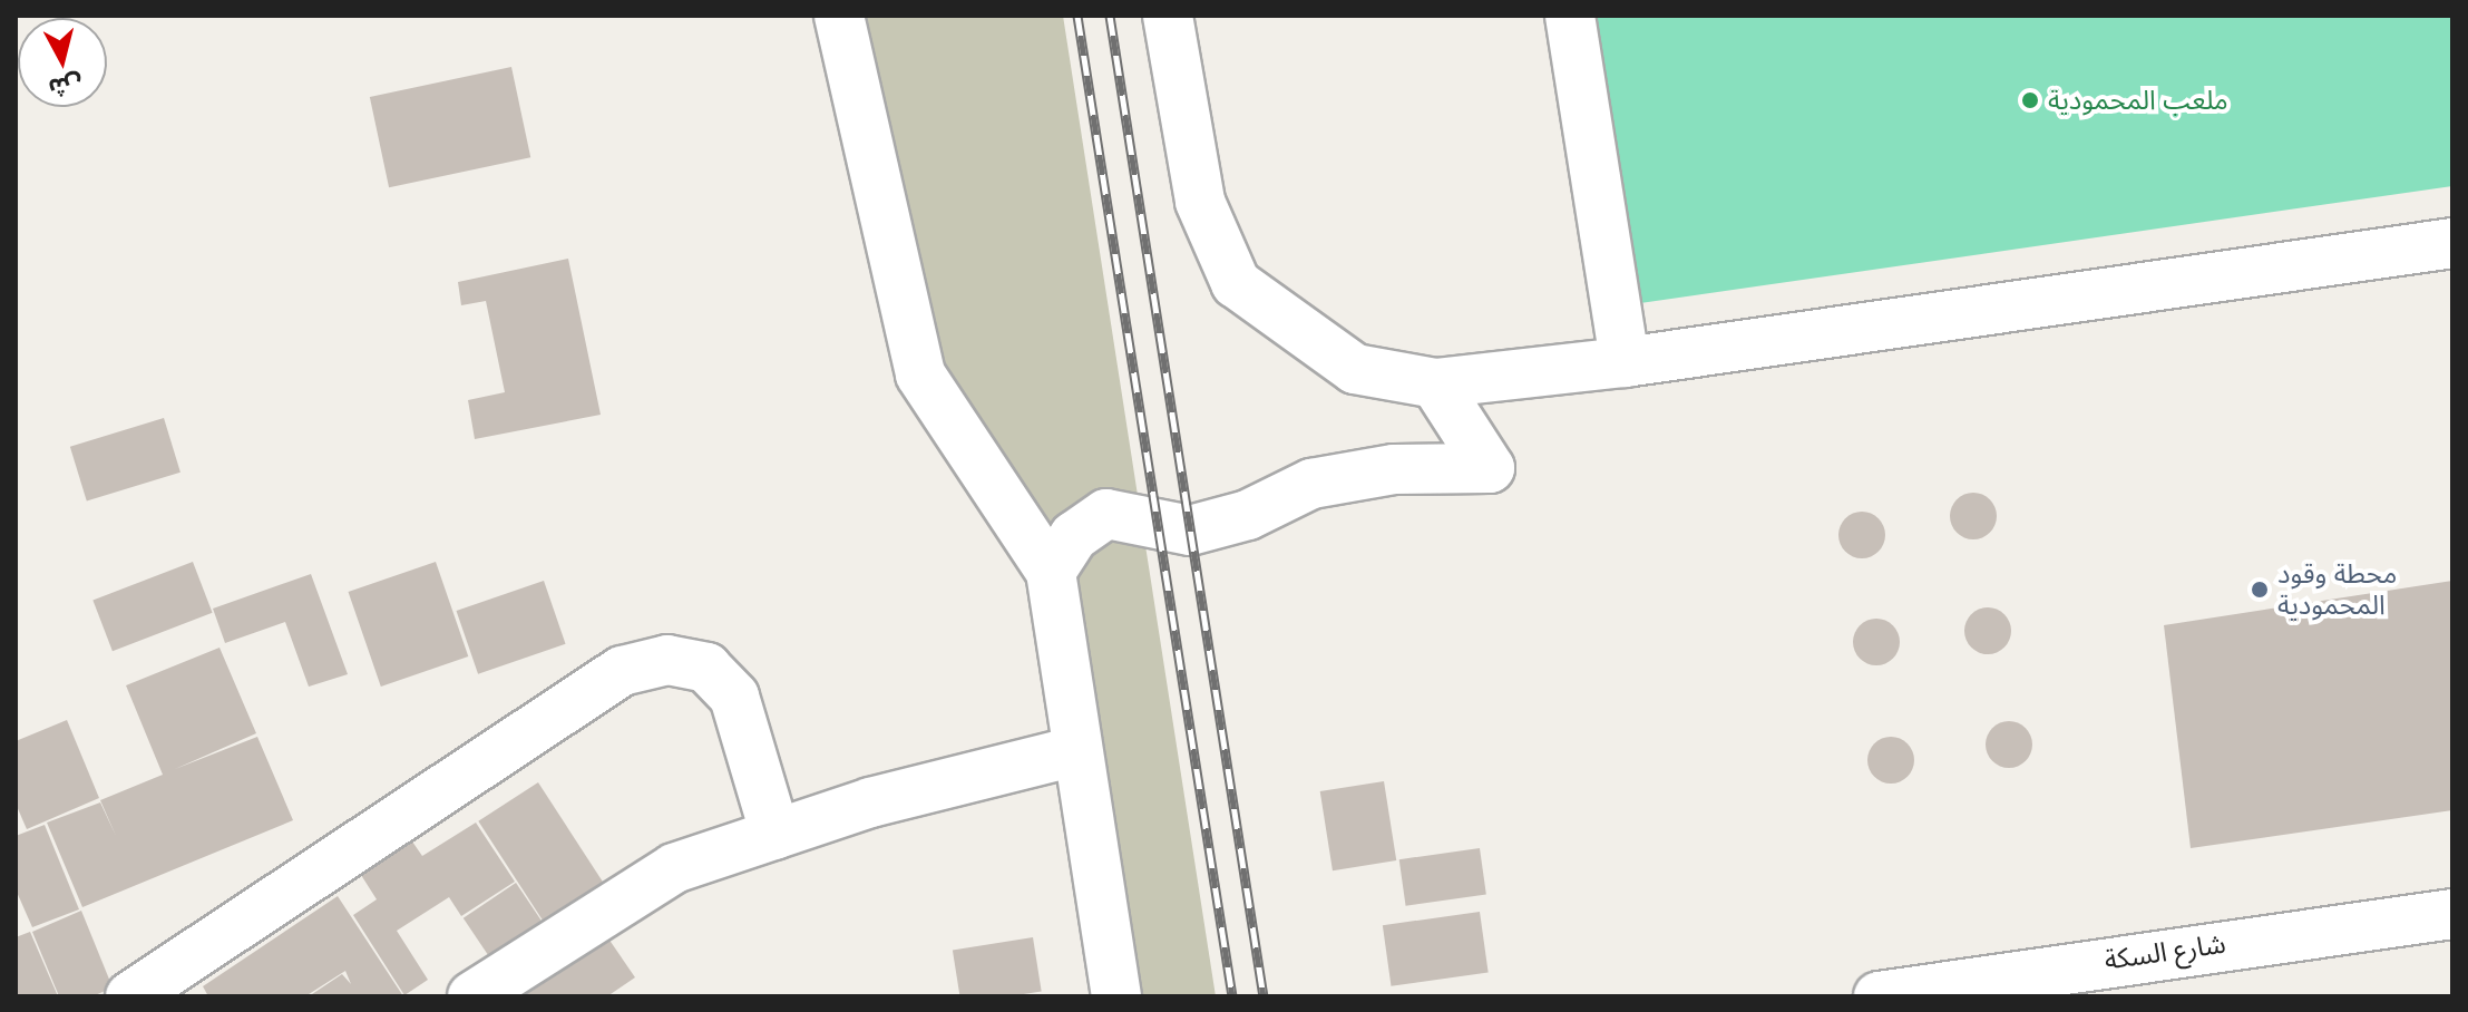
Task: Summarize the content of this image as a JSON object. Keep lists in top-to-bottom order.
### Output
{
  "streets": {
    "street": ["شارع السكة"]
  },
  "places": ["ملعب المحمودية", "محطة وقود المحمودية"],
  "north": "bottom"
}
